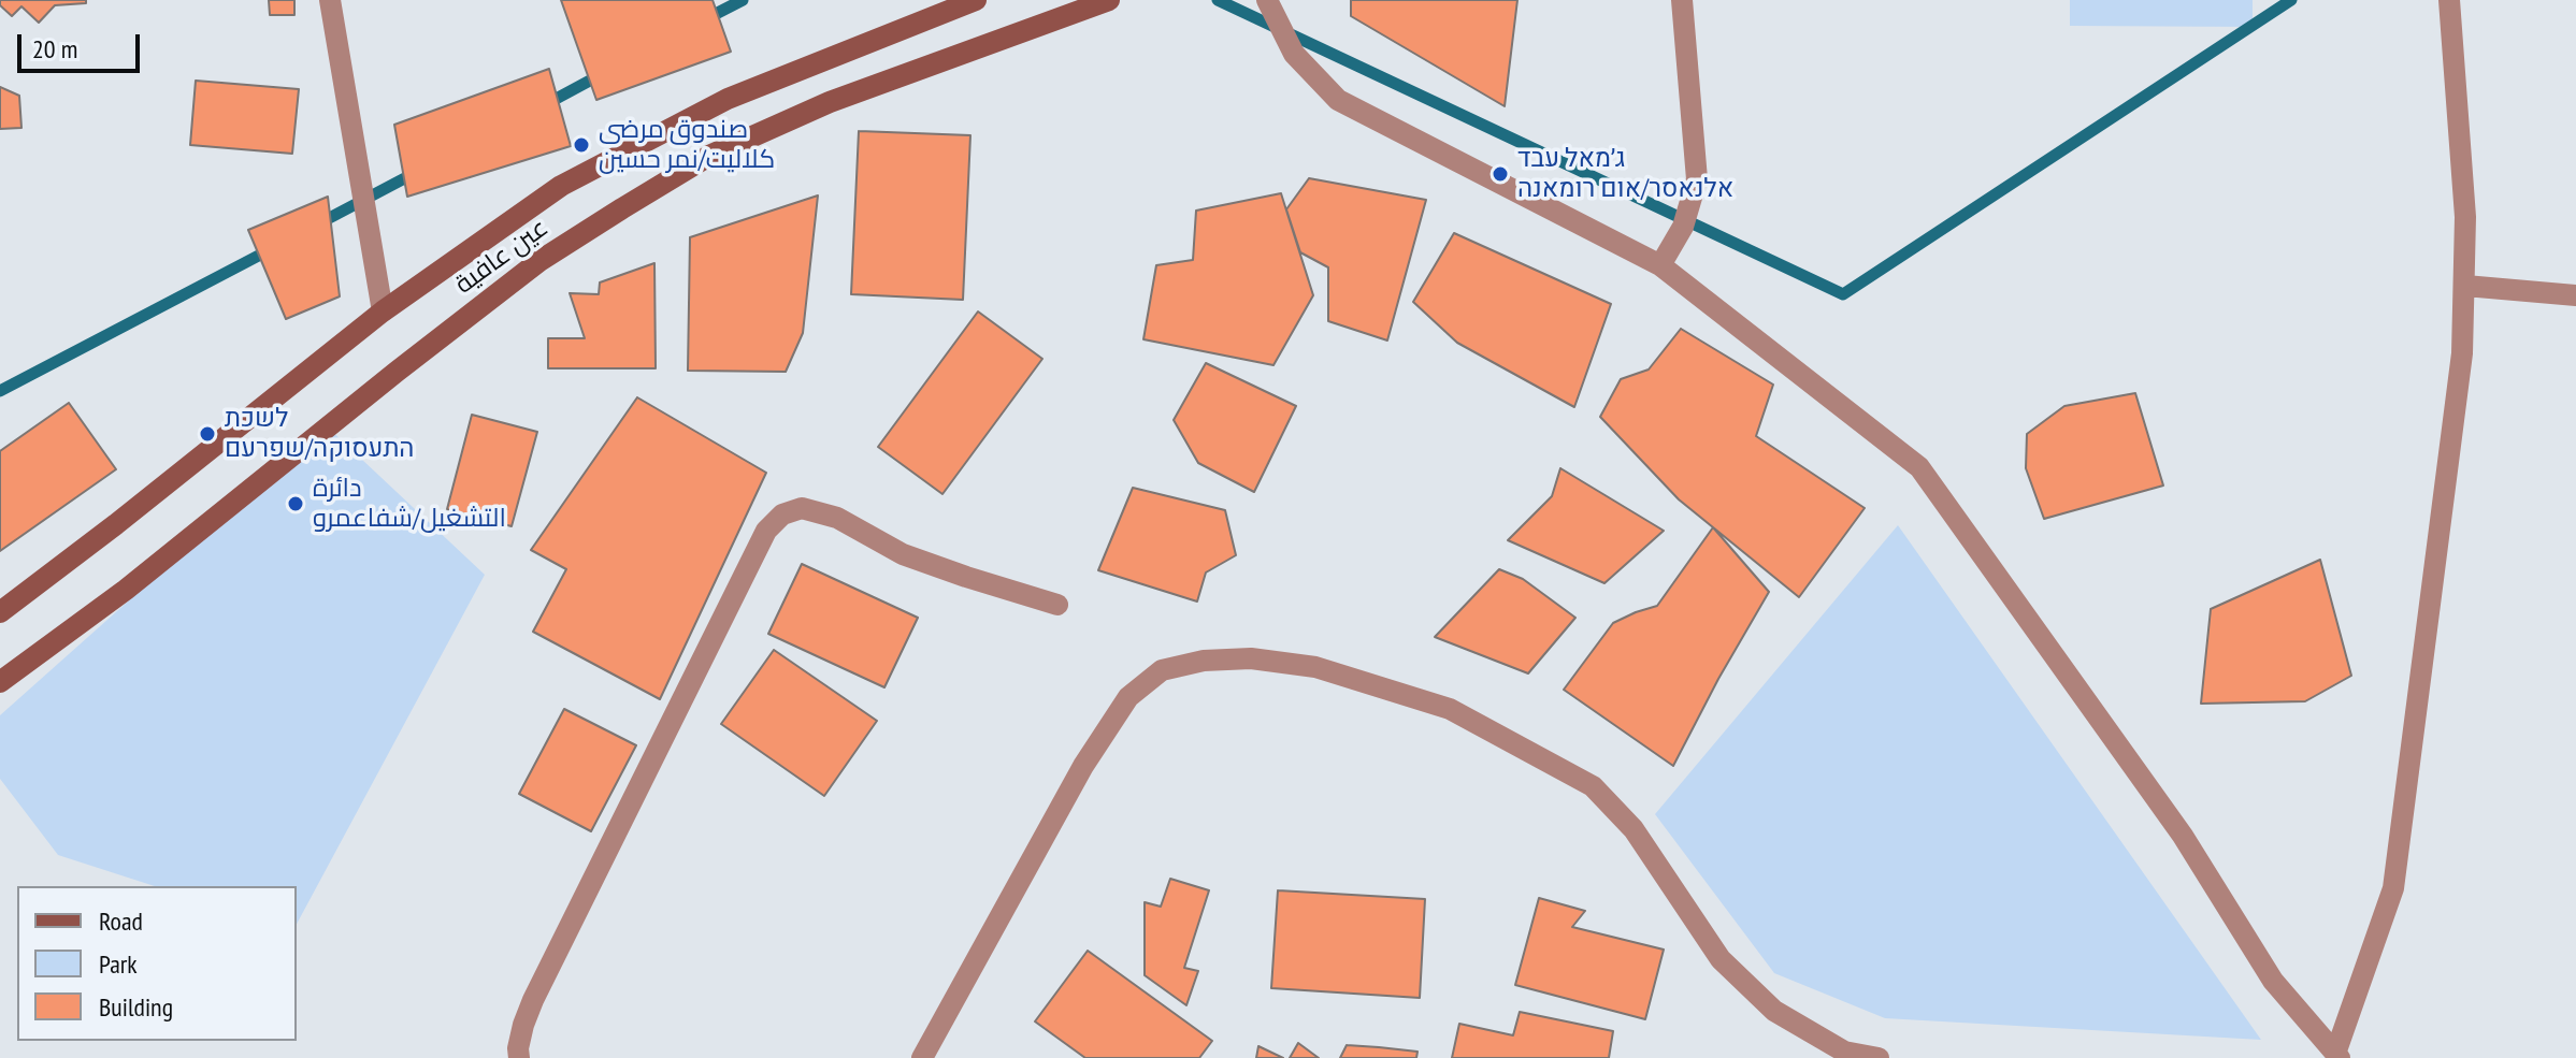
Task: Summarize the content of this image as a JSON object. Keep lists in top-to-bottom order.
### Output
{
  "streets": {
    "main road": ["عين عافية"]
  },
  "places": [
    "صندوق مرضى كلاليت/نمر حسين",
    "ג׳מאל עבד אלנאסר/אום רומאנה",
    "לשכת התעסוקה/שפרעם",
    "دائرة التشغيل/شفاعمرو"
  ],
  "legend": ["Road", "Park", "Building"],
  "scale_bar": "20 m"
}
